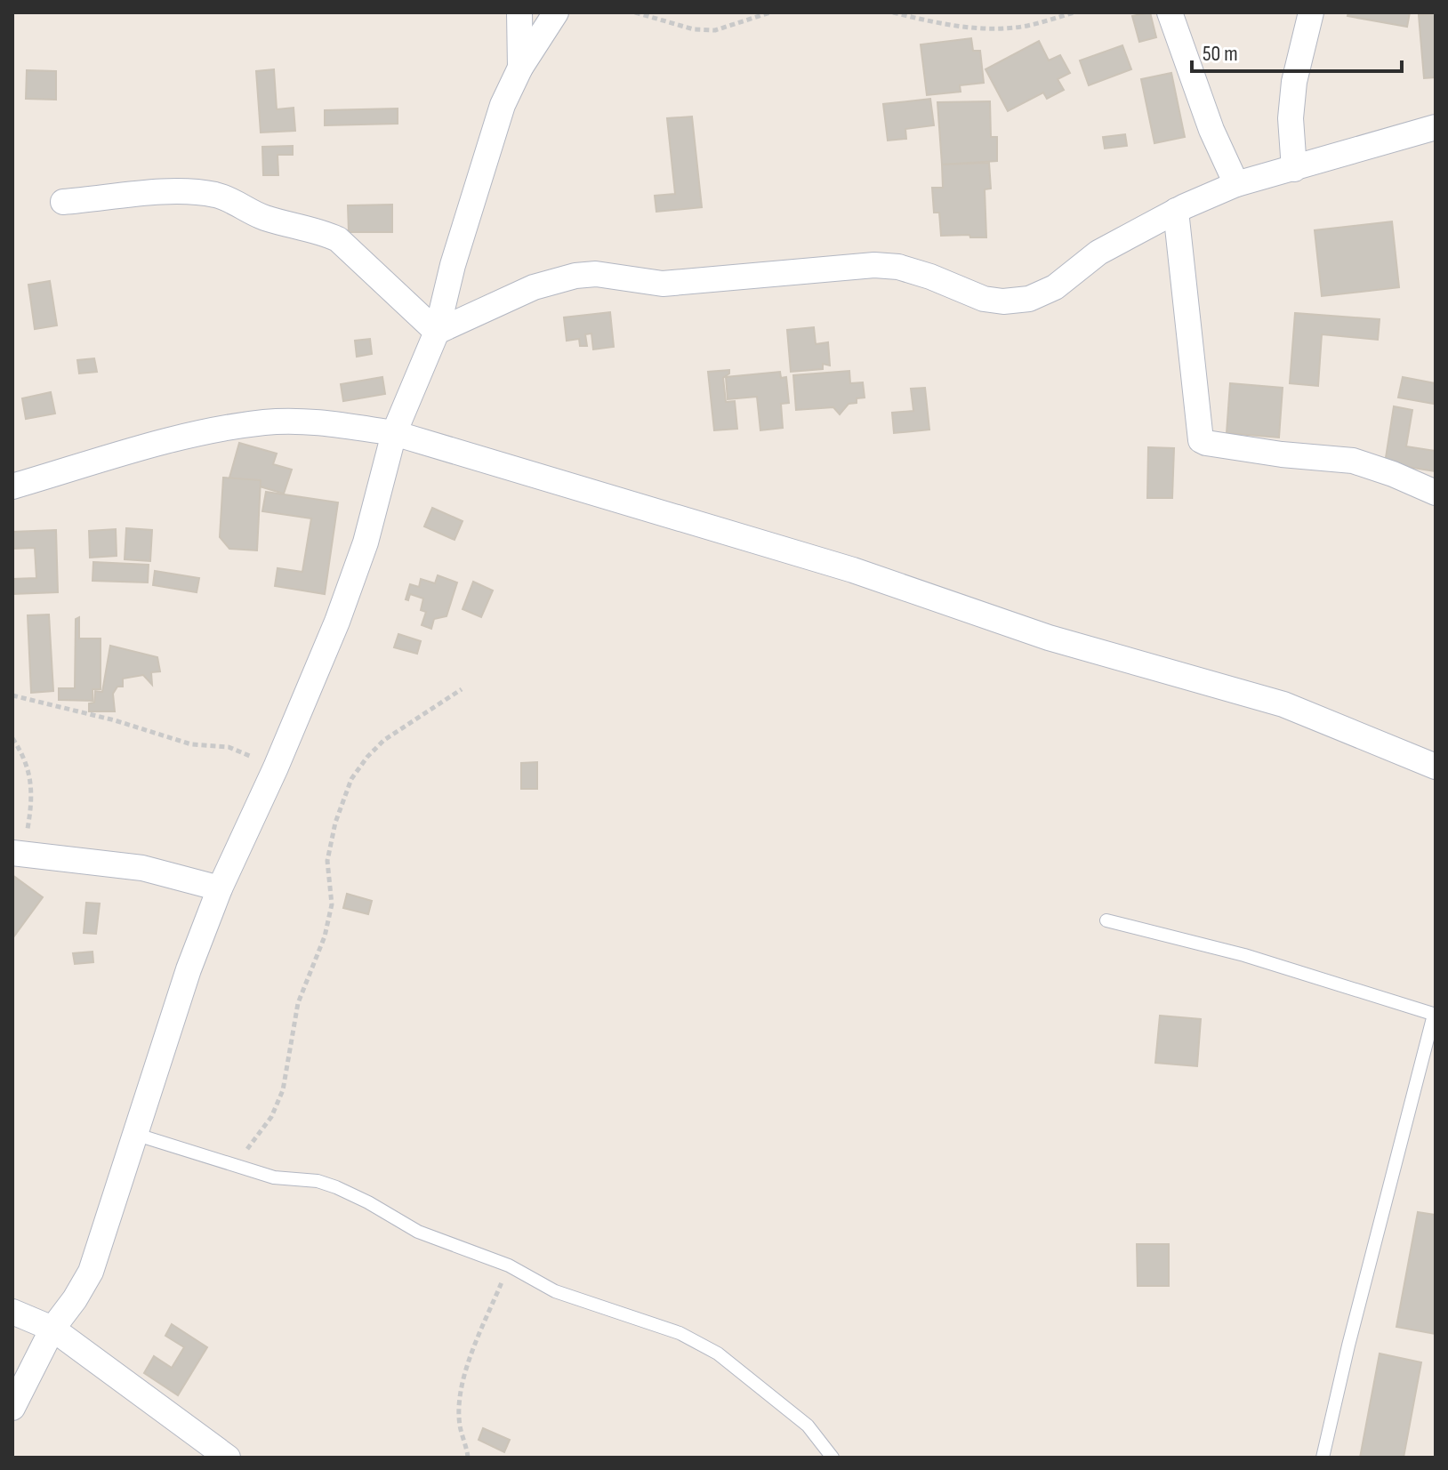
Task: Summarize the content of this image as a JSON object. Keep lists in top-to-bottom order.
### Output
{
  "scale_bar": "50 m"
}
